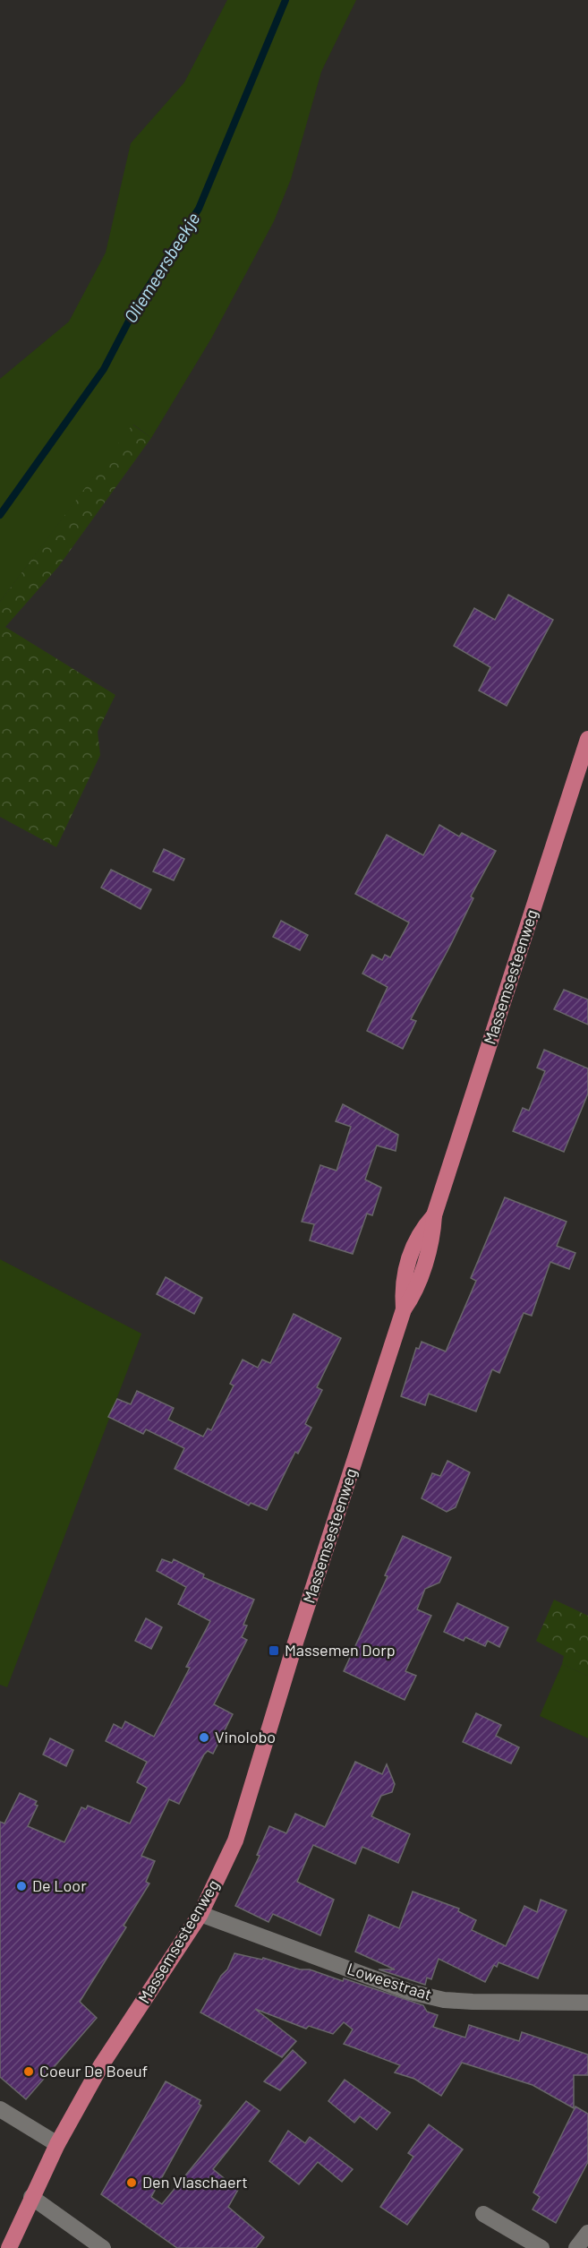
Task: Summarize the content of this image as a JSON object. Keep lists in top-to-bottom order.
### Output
{
  "streets": {
    "main road": ["Massemsesteenweg"],
    "street": ["Loweestraat"]
  },
  "crossings": [
    ["Massemsesteenweg", "Loweestraat"]
  ],
  "water": ["Oliemeersbeekje"],
  "places": {
    "transit": ["Massemen Dorp"],
    "other": [
      "Vinolobo",
      "De Loor",
      "Coeur De Boeuf",
      "Den Vlaschaert"
    ]
  }
}
